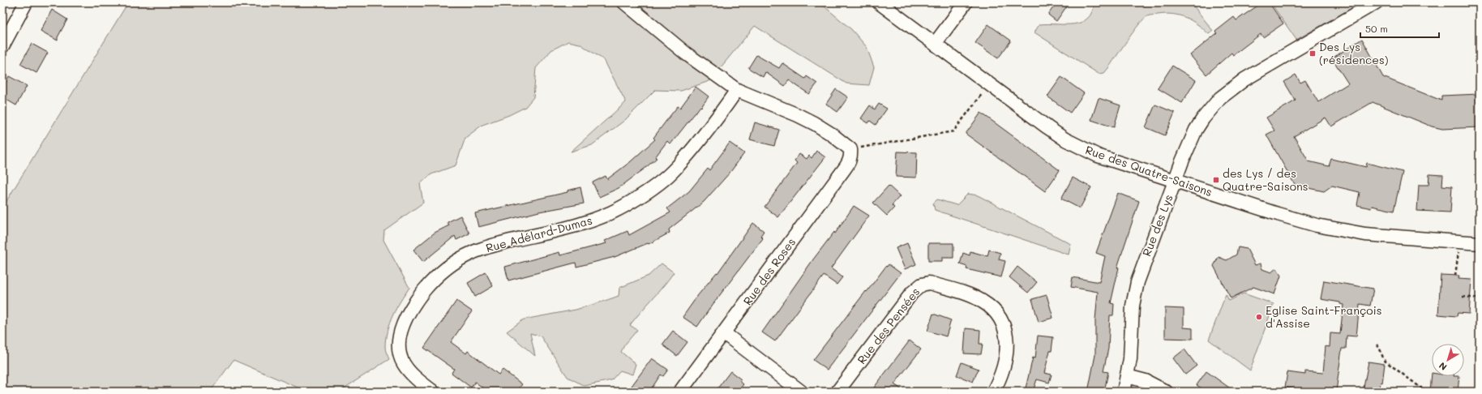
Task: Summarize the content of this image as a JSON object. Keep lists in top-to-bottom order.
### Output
{
  "streets": {
    "street": [
      "Rue des Quatre-Saisons",
      "Rue des Lys",
      "Rue Adélard-Dumas",
      "Rue des Roses",
      "Rue des Pensées"
    ]
  },
  "crossings": [
    ["Rue des Quatre-Saisons", "Rue des Lys"]
  ],
  "places": {
    "transit": ["Des Lys (résidences)", "des Lys / des Quatre-Saisons"],
    "other": ["Eglise Saint-François d'Assise"]
  },
  "scale_bar": "50 m",
  "north": "bottom left"
}
